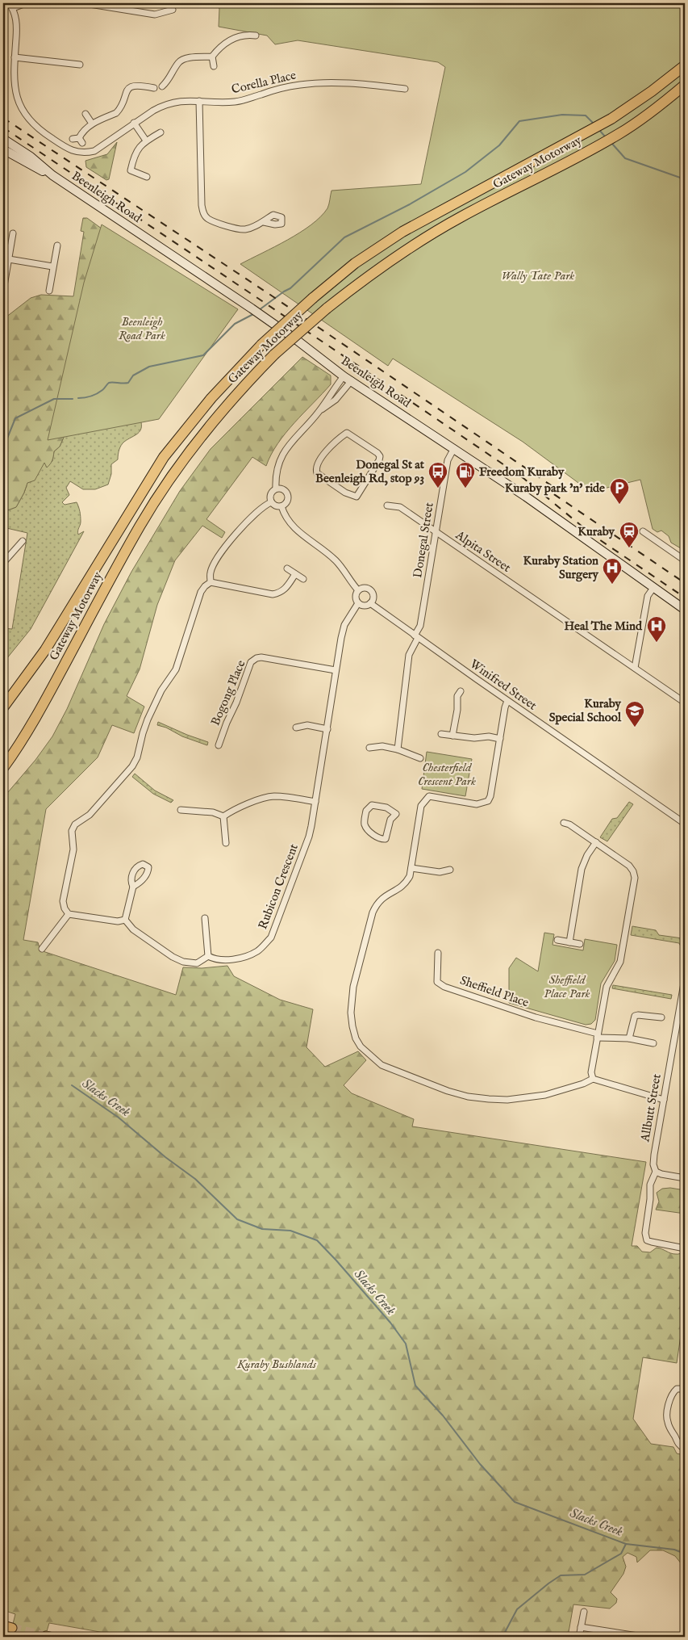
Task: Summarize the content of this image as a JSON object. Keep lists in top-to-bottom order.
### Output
{
  "streets": {
    "highway": ["Gateway Motorway"],
    "main road": ["Beenleigh Road"],
    "street": [
      "Corella Place",
      "Donegal Street",
      "Alpita Street",
      "Winifred Street",
      "Bogong Place",
      "Rubicon Crescent",
      "Sheffield Place",
      "Allbutt Street"
    ]
  },
  "crossings": [
    ["Beenleigh Road", "Donegal Street"],
    ["Donegal Street", "Alpita Street"],
    ["Donegal Street", "Winifred Street"],
    ["Winifred Street", "Rubicon Crescent"],
    ["Bogong Place", "Rubicon Crescent"]
  ],
  "water": ["Slacks Creek"],
  "parks": [
    "Wally Tate Park",
    "Beenleigh Road Park",
    "Chesterfield Crescent Park",
    "Sheffield Place Park",
    "Kuraby Bushlands"
  ],
  "places": {
    "bus stop": ["Donegal St at Beenleigh Rd, stop 93"],
    "fuel station": ["Freedom Kuraby"],
    "parking": ["Kuraby park 'n' ride"],
    "station": ["Kuraby"],
    "hospital": ["Kuraby Station Surgery", "Heal The Mind"],
    "school or university": ["Kuraby Special School"]
  }
}
